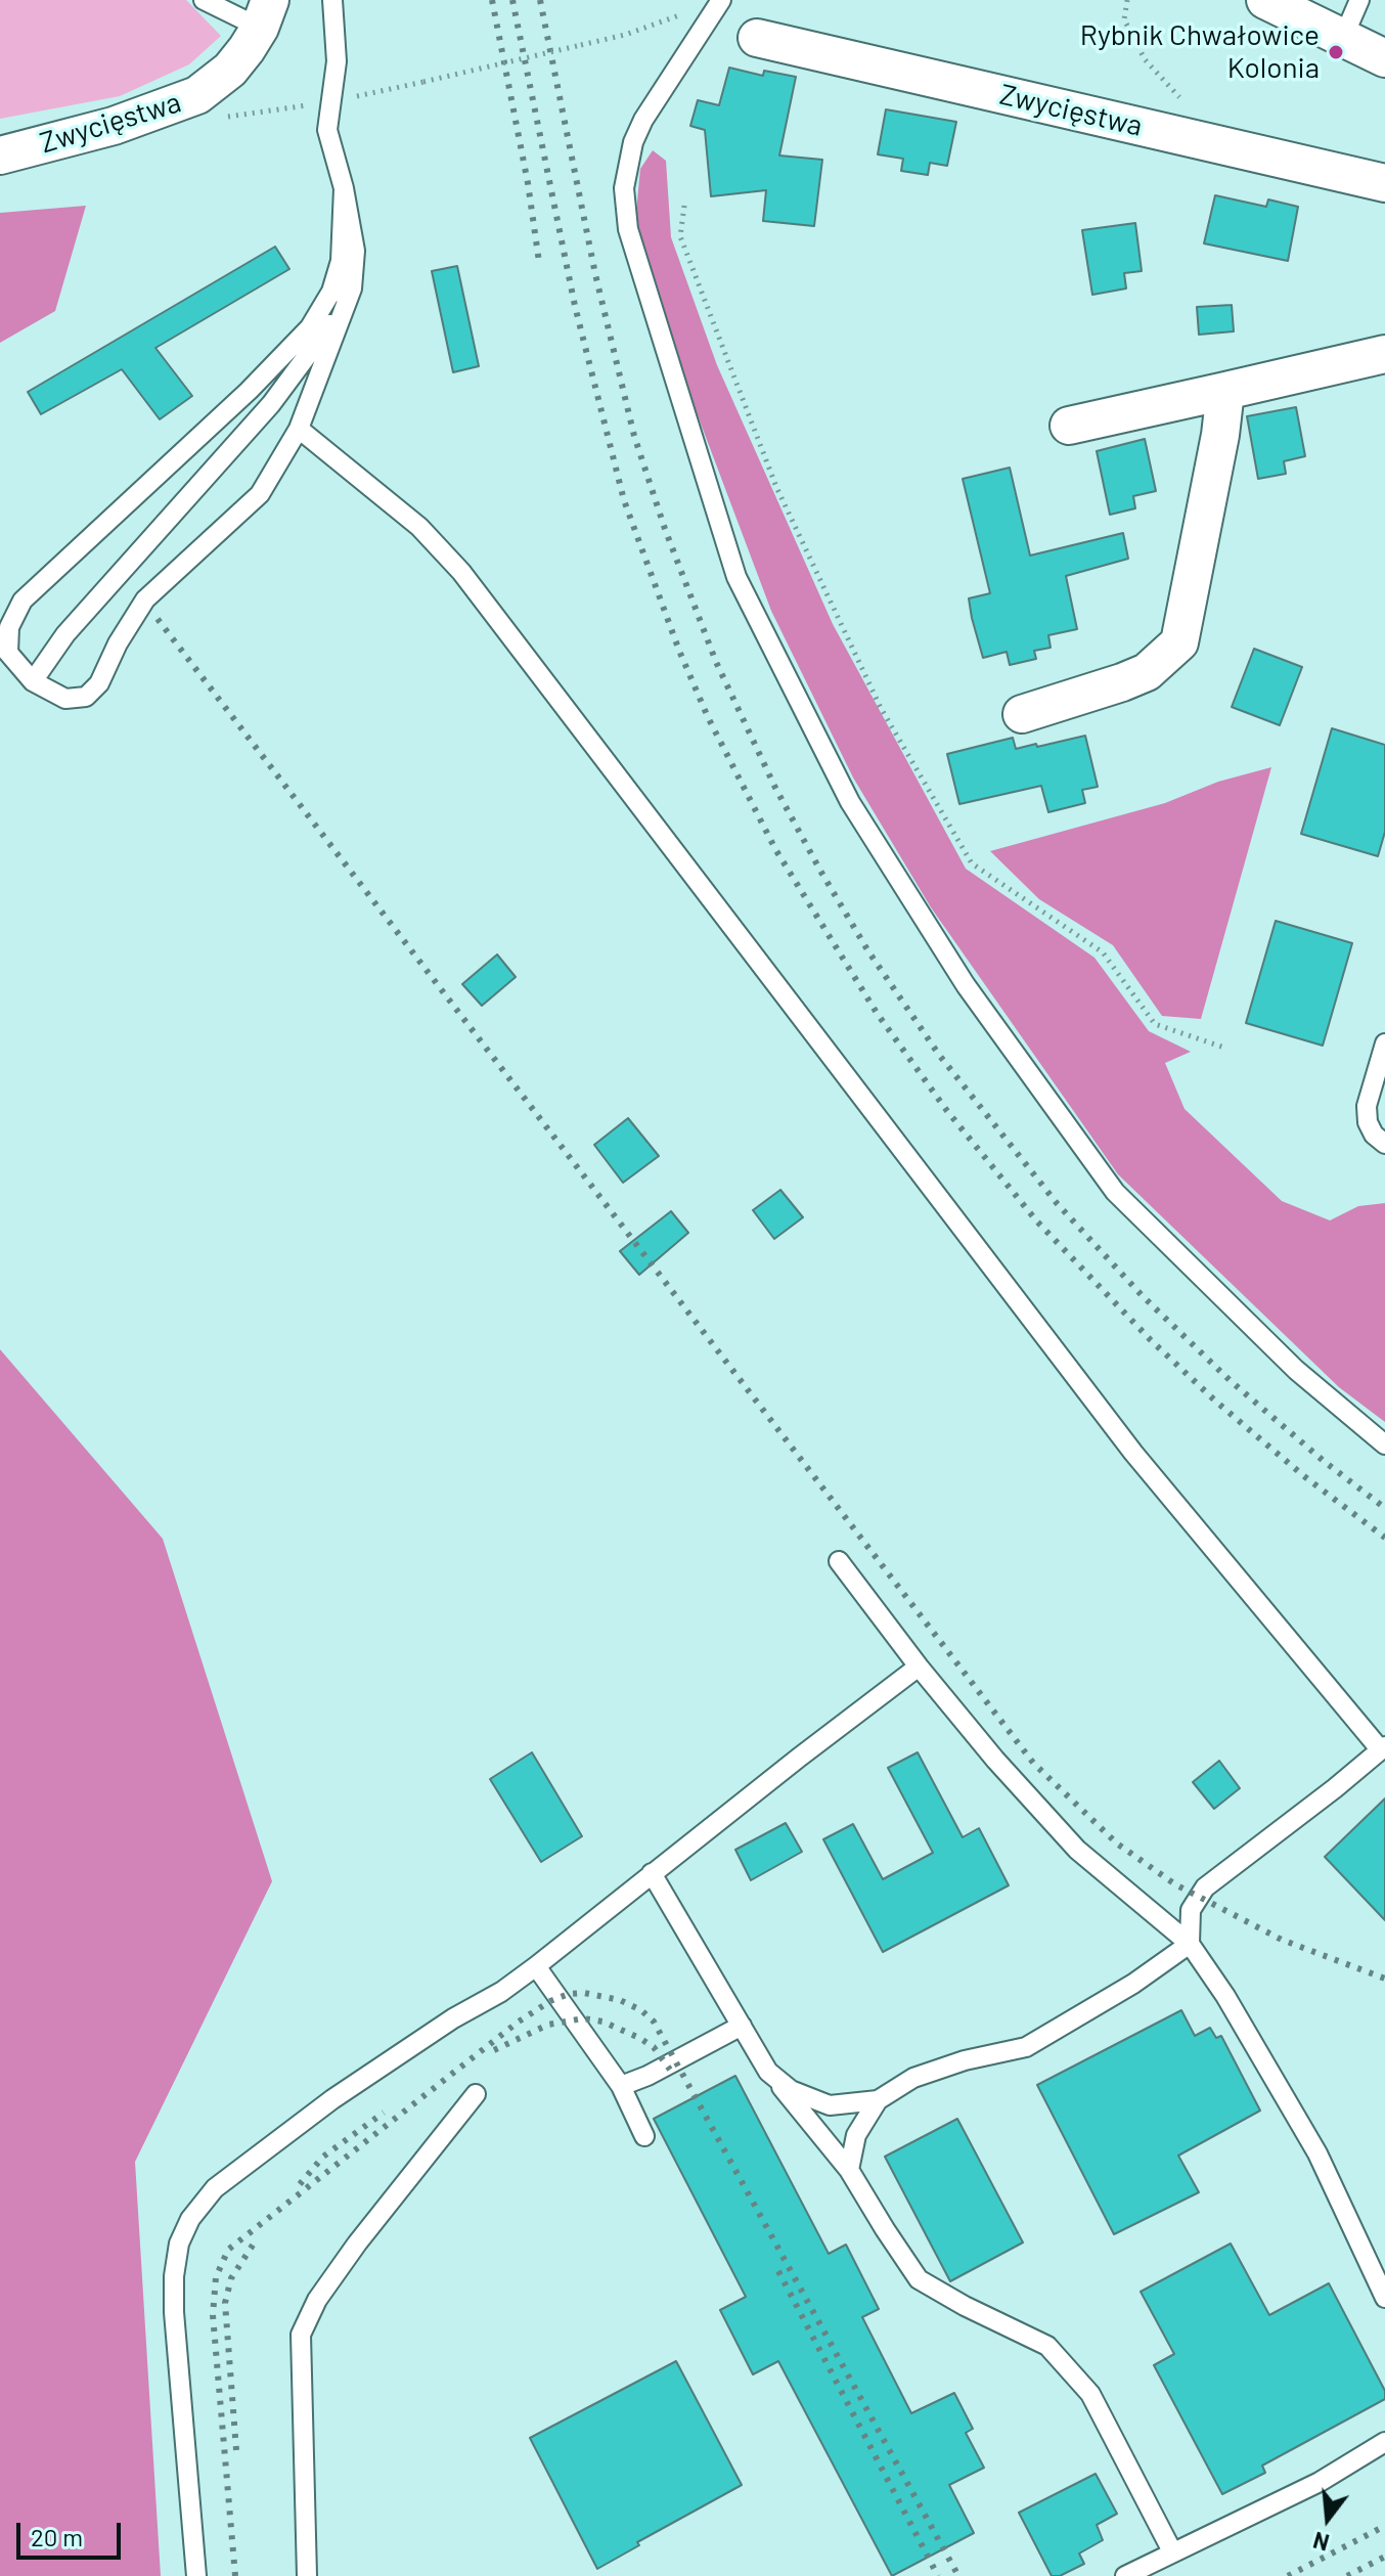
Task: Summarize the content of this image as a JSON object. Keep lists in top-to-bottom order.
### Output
{
  "streets": {
    "street": ["Zwycięstwa"]
  },
  "places": ["Rybnik Chwałowice Kolonia"],
  "scale_bar": "20 m",
  "north": "bottom"
}
